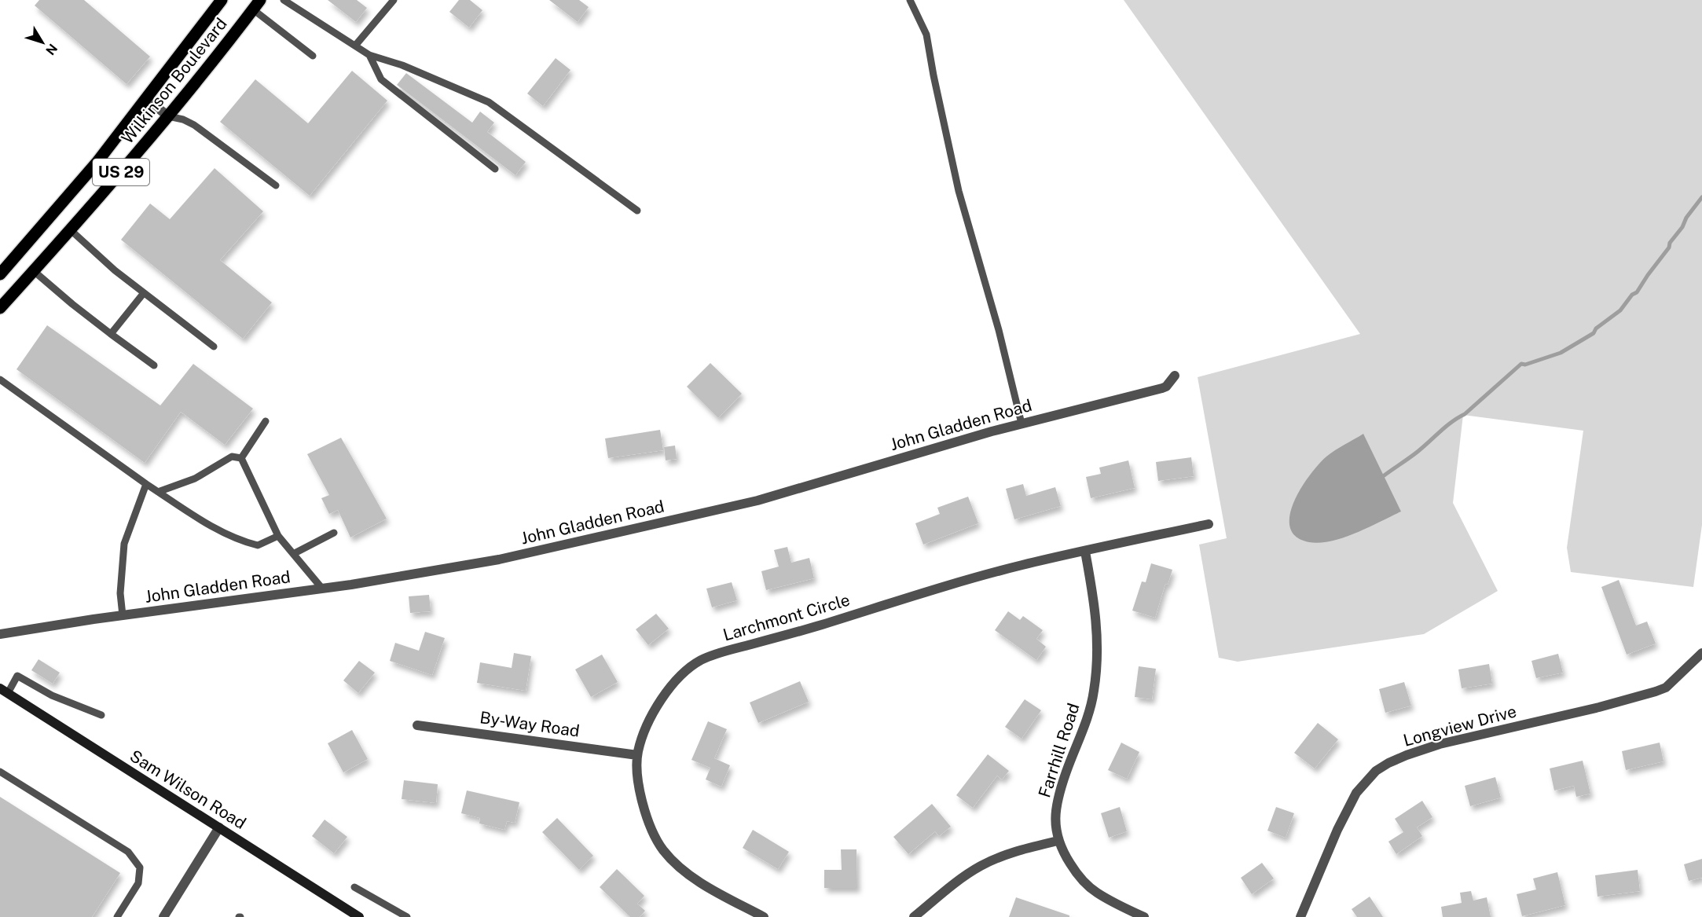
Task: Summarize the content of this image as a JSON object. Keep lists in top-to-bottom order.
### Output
{
  "streets": {
    "main road": ["Wilkinson Boulevard", "US 29"],
    "street": [
      "John Gladden Road",
      "Larchmont Circle",
      "By-Way Road",
      "Longview Drive",
      "Farrhill Road",
      "Sam Wilson Road"
    ]
  },
  "crossings": [
    ["Larchmont Circle", "By-Way Road"],
    ["Larchmont Circle", "Farrhill Road"]
  ],
  "north": "bottom right"
}
